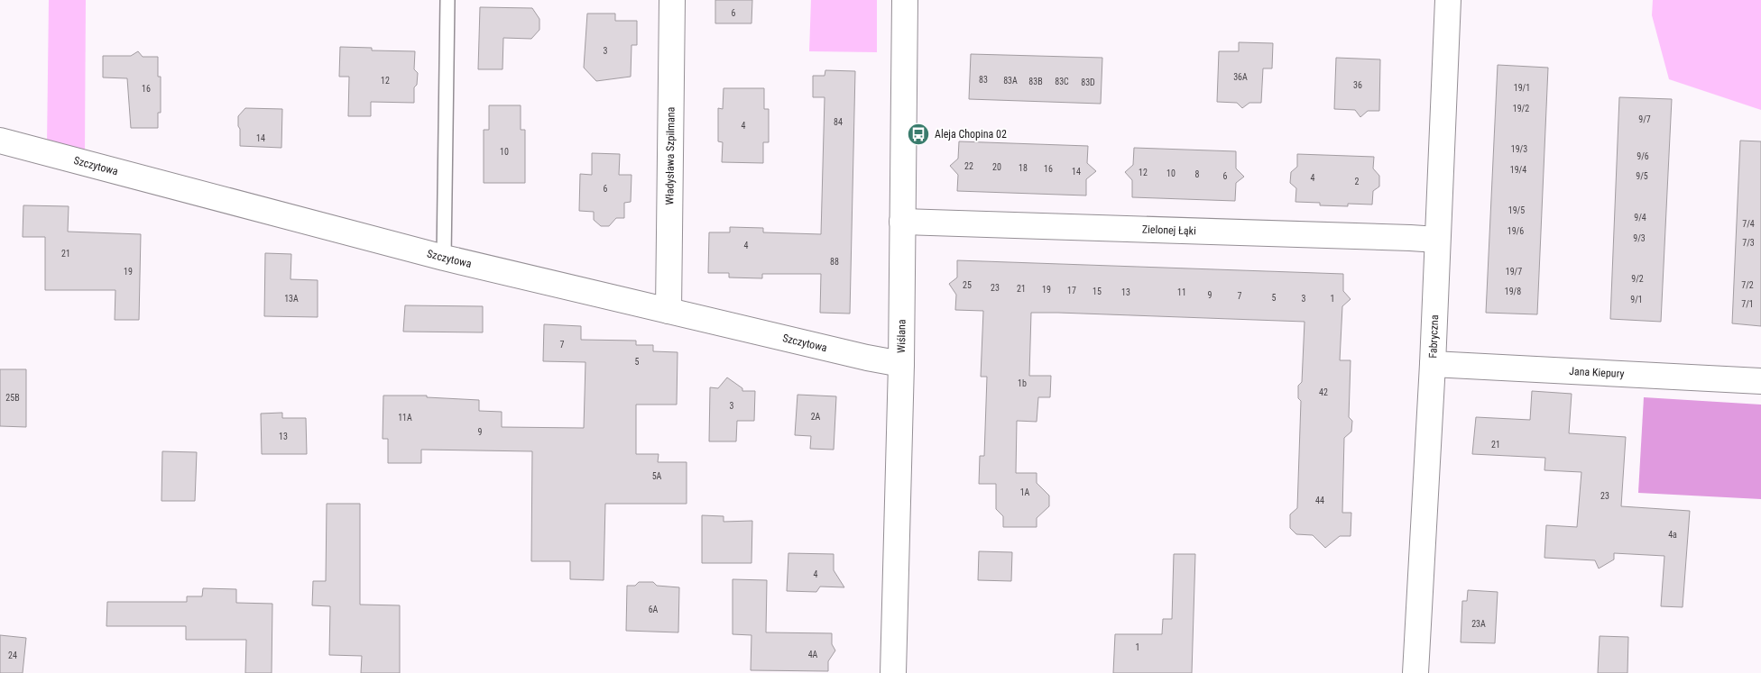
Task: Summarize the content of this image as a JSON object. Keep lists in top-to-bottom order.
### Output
{
  "streets": {
    "street": [
      "Władysława Szpilmana",
      "Szczytowa",
      "Zielonej Łąki",
      "Wiślana",
      "Fabryczna",
      "Jana Kiepury"
    ]
  },
  "crossings": [
    ["Władysława Szpilmana", "Szczytowa"],
    ["Szczytowa", "Wiślana"],
    ["Zielonej Łąki", "Wiślana"],
    ["Zielonej Łąki", "Fabryczna"],
    ["Fabryczna", "Jana Kiepury"]
  ],
  "places": {
    "bus stop": ["Aleja Chopina 02"]
  },
  "house_numbers": [
    "6",
    "3",
    "36A",
    "83",
    "12",
    "83A",
    "83B",
    "83C",
    "83D",
    "36",
    "19/1",
    "16",
    "19/2",
    "9/7",
    "84",
    "4",
    "14",
    "19/3",
    "10",
    "9/6",
    "22",
    "20",
    "18",
    "16",
    "19/4",
    "14",
    "12",
    "10",
    "8",
    "6",
    "9/5",
    "4",
    "2",
    "6",
    "19/5",
    "9/4",
    "7/4",
    "19/6",
    "9/3",
    "7/3",
    "4",
    "21",
    "88",
    "19",
    "19/7",
    "9/2",
    "25",
    "7/2",
    "23",
    "21",
    "19",
    "17",
    "15",
    "19/8",
    "13",
    "11",
    "9",
    "7",
    "5",
    "13A",
    "3",
    "1",
    "9/1",
    "7/1",
    "7",
    "5",
    "1b",
    "42",
    "25B",
    "3",
    "2A",
    "11A",
    "9",
    "13",
    "21",
    "5A",
    "1A",
    "23",
    "44",
    "4a",
    "4",
    "6A",
    "23A",
    "1",
    "4A",
    "24"
  ]
}
